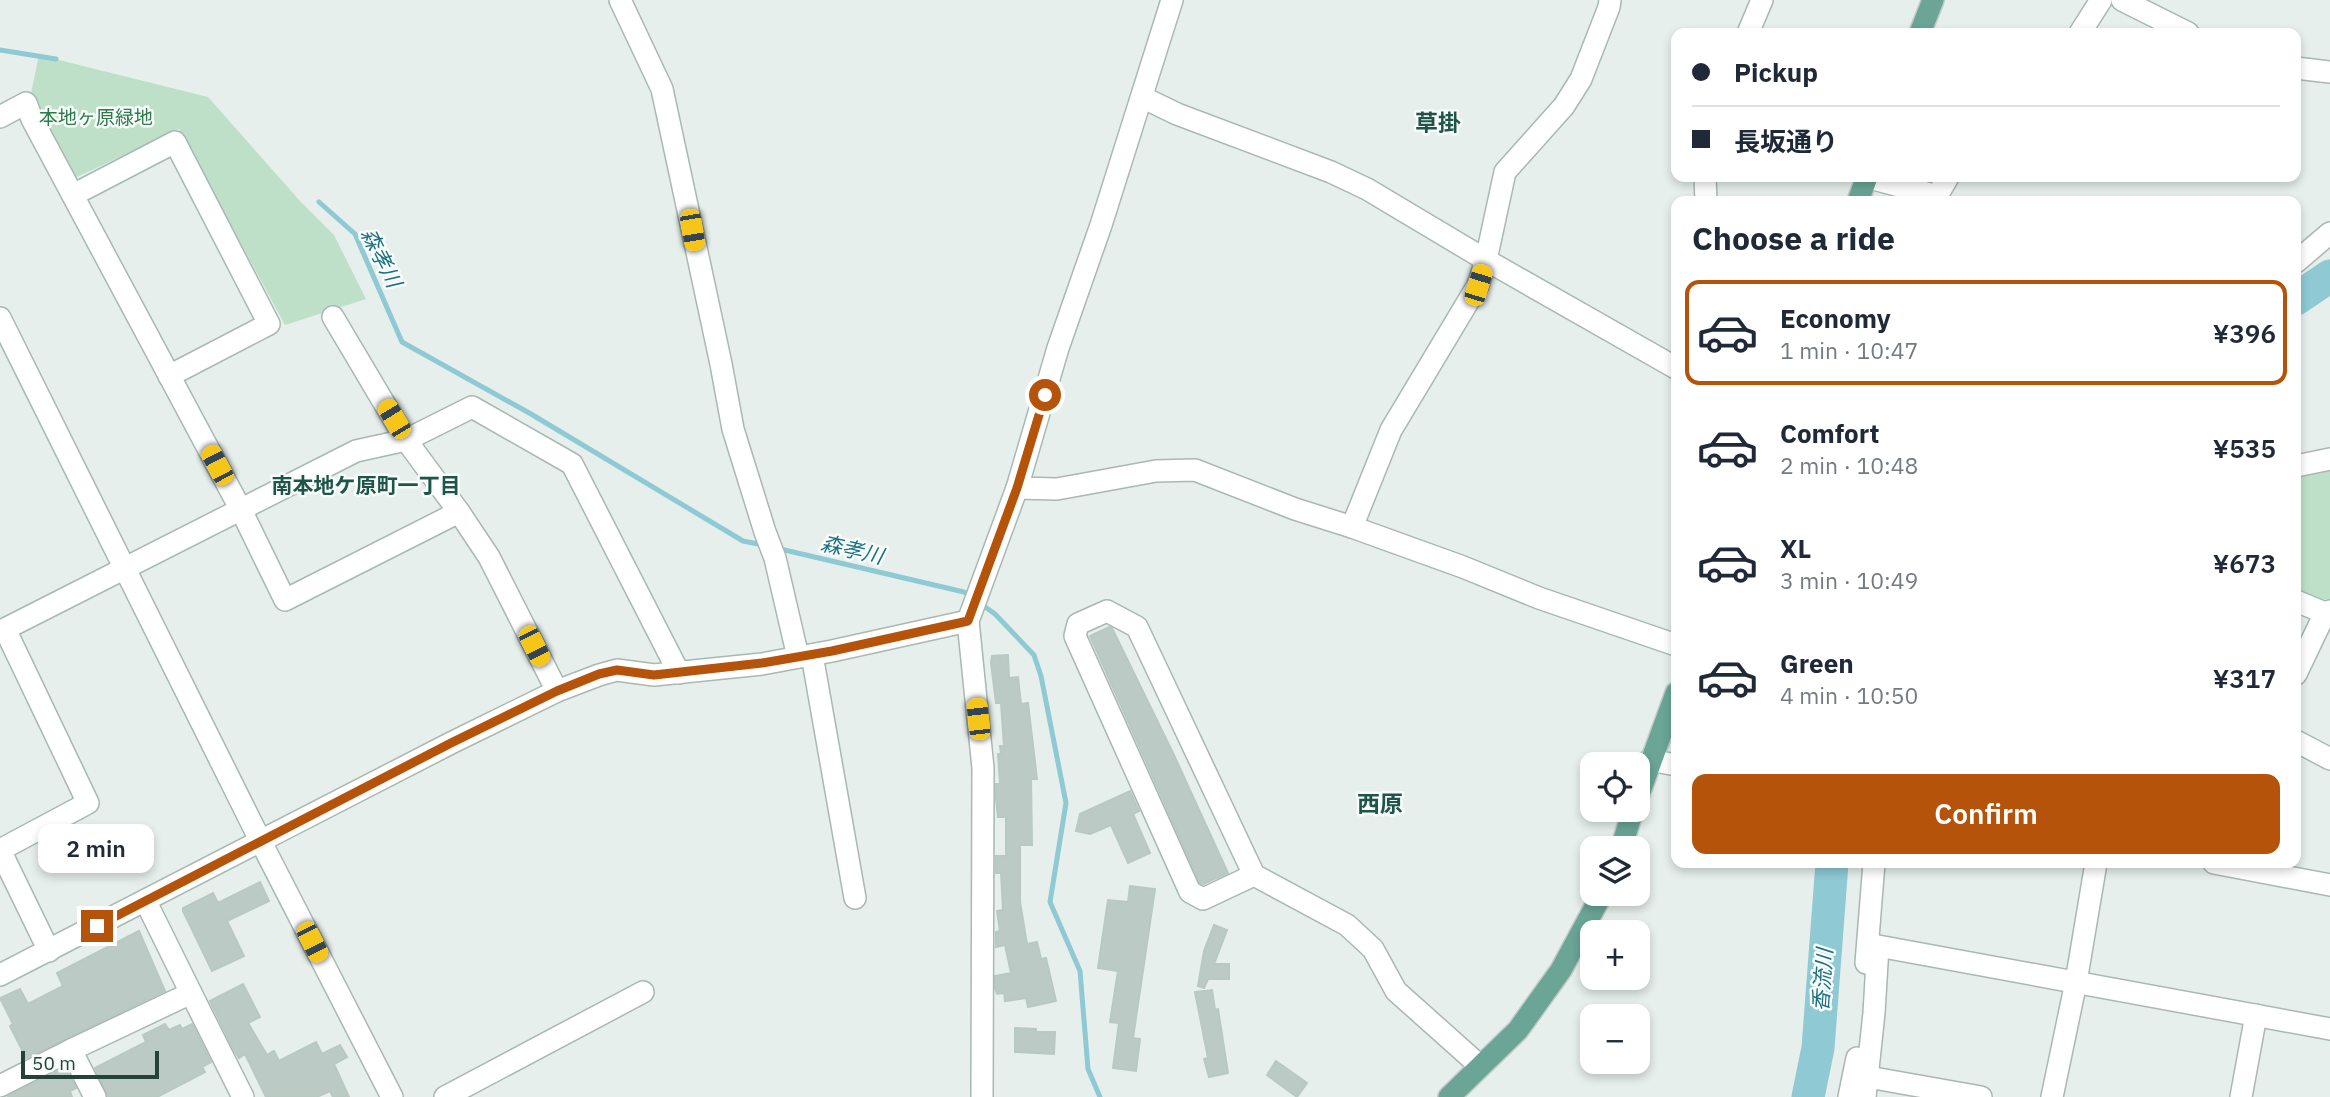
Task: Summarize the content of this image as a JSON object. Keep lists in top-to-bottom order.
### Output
{
  "districts": ["草掛", "南本地ケ原町一丁目", "西原"],
  "water": ["森孝川", "香流川"],
  "parks": ["本地ヶ原緑地"],
  "scale_bar": "50 m",
  "page": {
    "banner": ["Pickup", "長坂通り"],
    "heading": "Choose a ride",
    "list": [
      {
        "name": "Economy",
        "note": "1 min · 10:47",
        "value": "¥396"
      },
      {
        "name": "Comfort",
        "note": "2 min · 10:48",
        "value": "¥535"
      },
      {
        "name": "XL",
        "note": "3 min · 10:49",
        "value": "¥673"
      },
      {
        "name": "Green",
        "note": "4 min · 10:50",
        "value": "¥317"
      }
    ],
    "map_buttons": ["+", "−"],
    "buttons": "Confirm",
    "bubble": "2 min",
    "scale": "50 m"
  }
}
